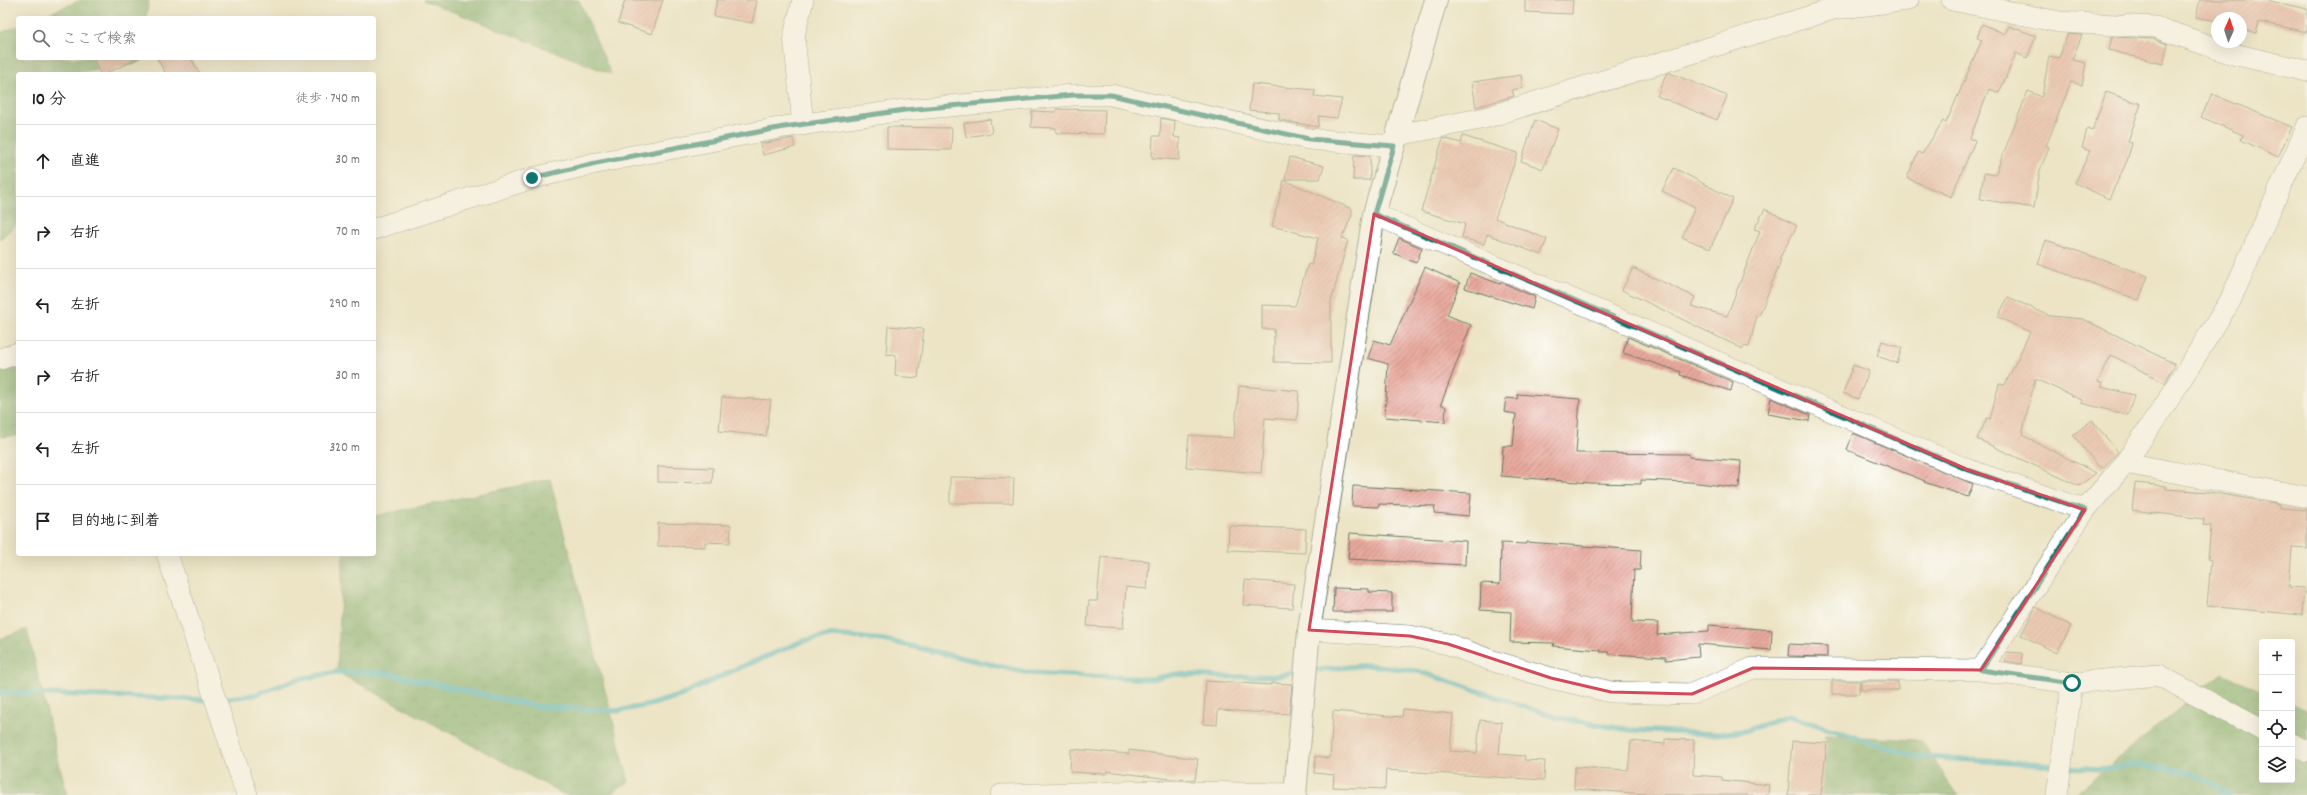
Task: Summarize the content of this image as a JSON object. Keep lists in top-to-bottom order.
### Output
{
  "north": "top",
  "page": {
    "search": "ここで検索",
    "heading": ["10 分", "徒歩 · 740 m"],
    "list": [
      ["直進", "30 m"],
      ["右折", "70 m"],
      ["左折", "290 m"],
      ["右折", "30 m"],
      ["左折", "320 m"],
      "目的地に到着"
    ],
    "map_buttons": ["+", "−"]
  }
}
